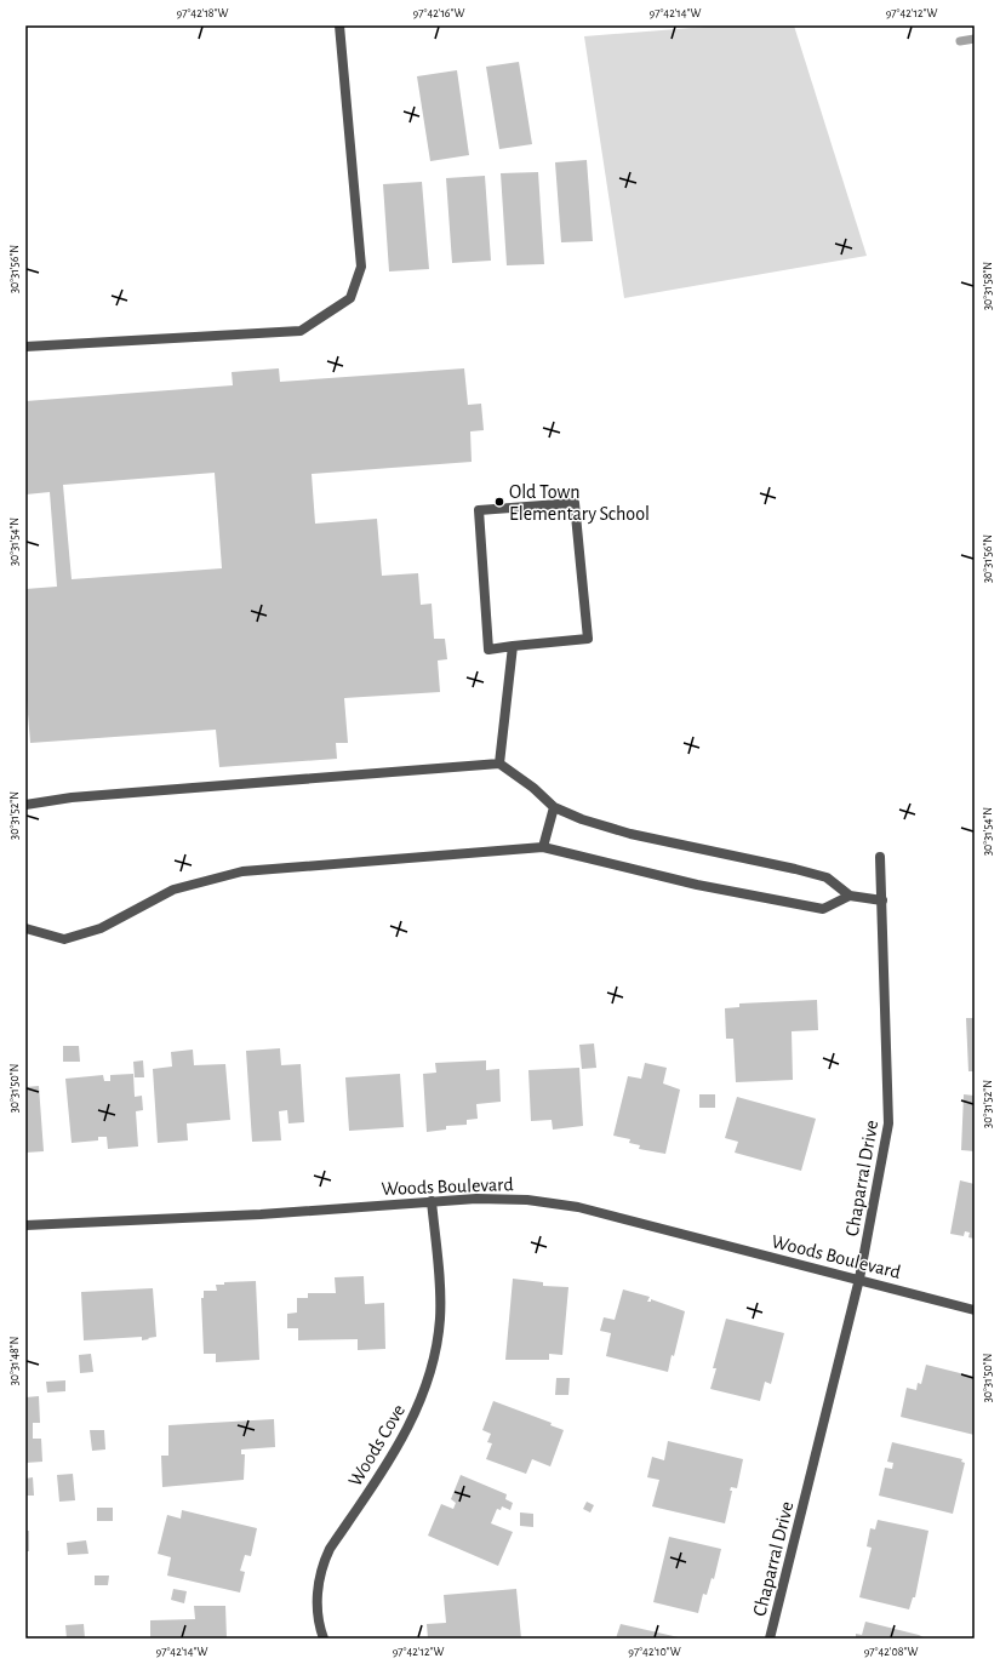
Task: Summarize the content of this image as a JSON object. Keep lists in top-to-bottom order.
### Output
{
  "streets": {
    "street": ["Chaparral Drive", "Woods Boulevard", "Woods Cove"]
  },
  "crossings": [
    ["Chaparral Drive", "Woods Boulevard"],
    ["Woods Boulevard", "Woods Cove"]
  ],
  "places": ["Old Town Elementary School"],
  "coordinates": [
    "97°42'18\"W",
    "97°42'16\"W",
    "97°42'14\"W",
    "97°42'12\"W",
    "30°31'56\"N",
    "30°31'58\"N",
    "30°31'54\"N",
    "30°31'52\"N",
    "30°31'50\"N",
    "30°31'48\"N",
    "97°42'10\"W",
    "97°42'08\"W"
  ]
}
